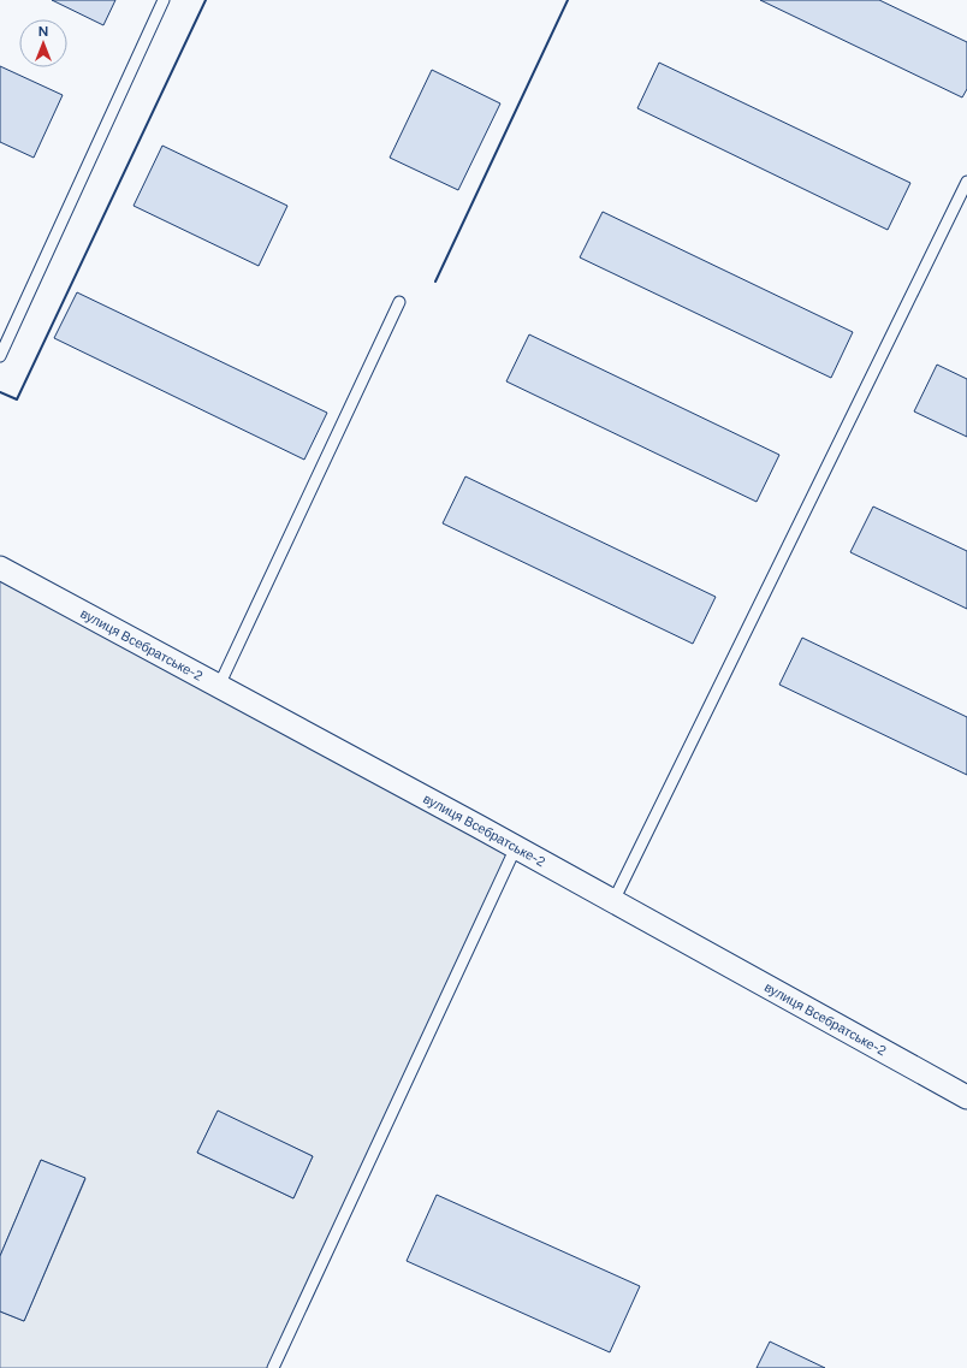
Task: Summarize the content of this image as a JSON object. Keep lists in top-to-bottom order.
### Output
{
  "streets": {
    "street": ["вулиця Всебратське-2"]
  },
  "north": "top"
}
